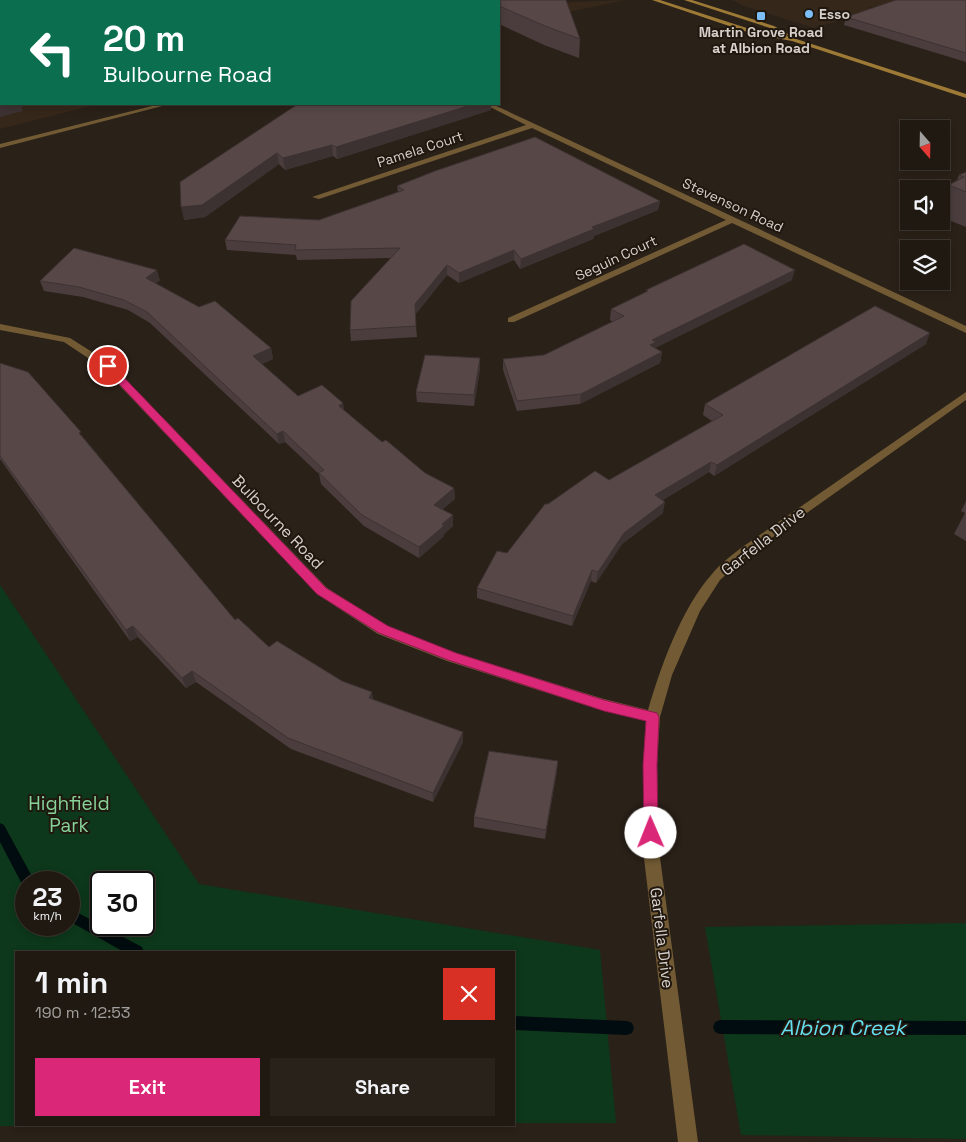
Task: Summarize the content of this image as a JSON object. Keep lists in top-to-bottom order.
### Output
{
  "streets": {
    "street": [
      "Pamela Court",
      "Stevenson Road",
      "Seguin Court",
      "Bulbourne Road",
      "Garfella Drive"
    ]
  },
  "crossings": [
    ["Pamela Court", "Stevenson Road"],
    ["Stevenson Road", "Seguin Court"],
    ["Bulbourne Road", "Garfella Drive"]
  ],
  "water": ["Albion Creek"],
  "parks": ["Highfield Park"],
  "places": {
    "other": ["Esso"],
    "transit": ["Martin Grove Road at Albion Road"]
  },
  "north": "bottom",
  "page": {
    "turn": ["20 m", "Bulbourne Road"],
    "speed": "23 km/h",
    "limit": "30",
    "heading": ["1 min", "190 m · 12:53"],
    "buttons": ["Exit", "Share"]
  }
}
